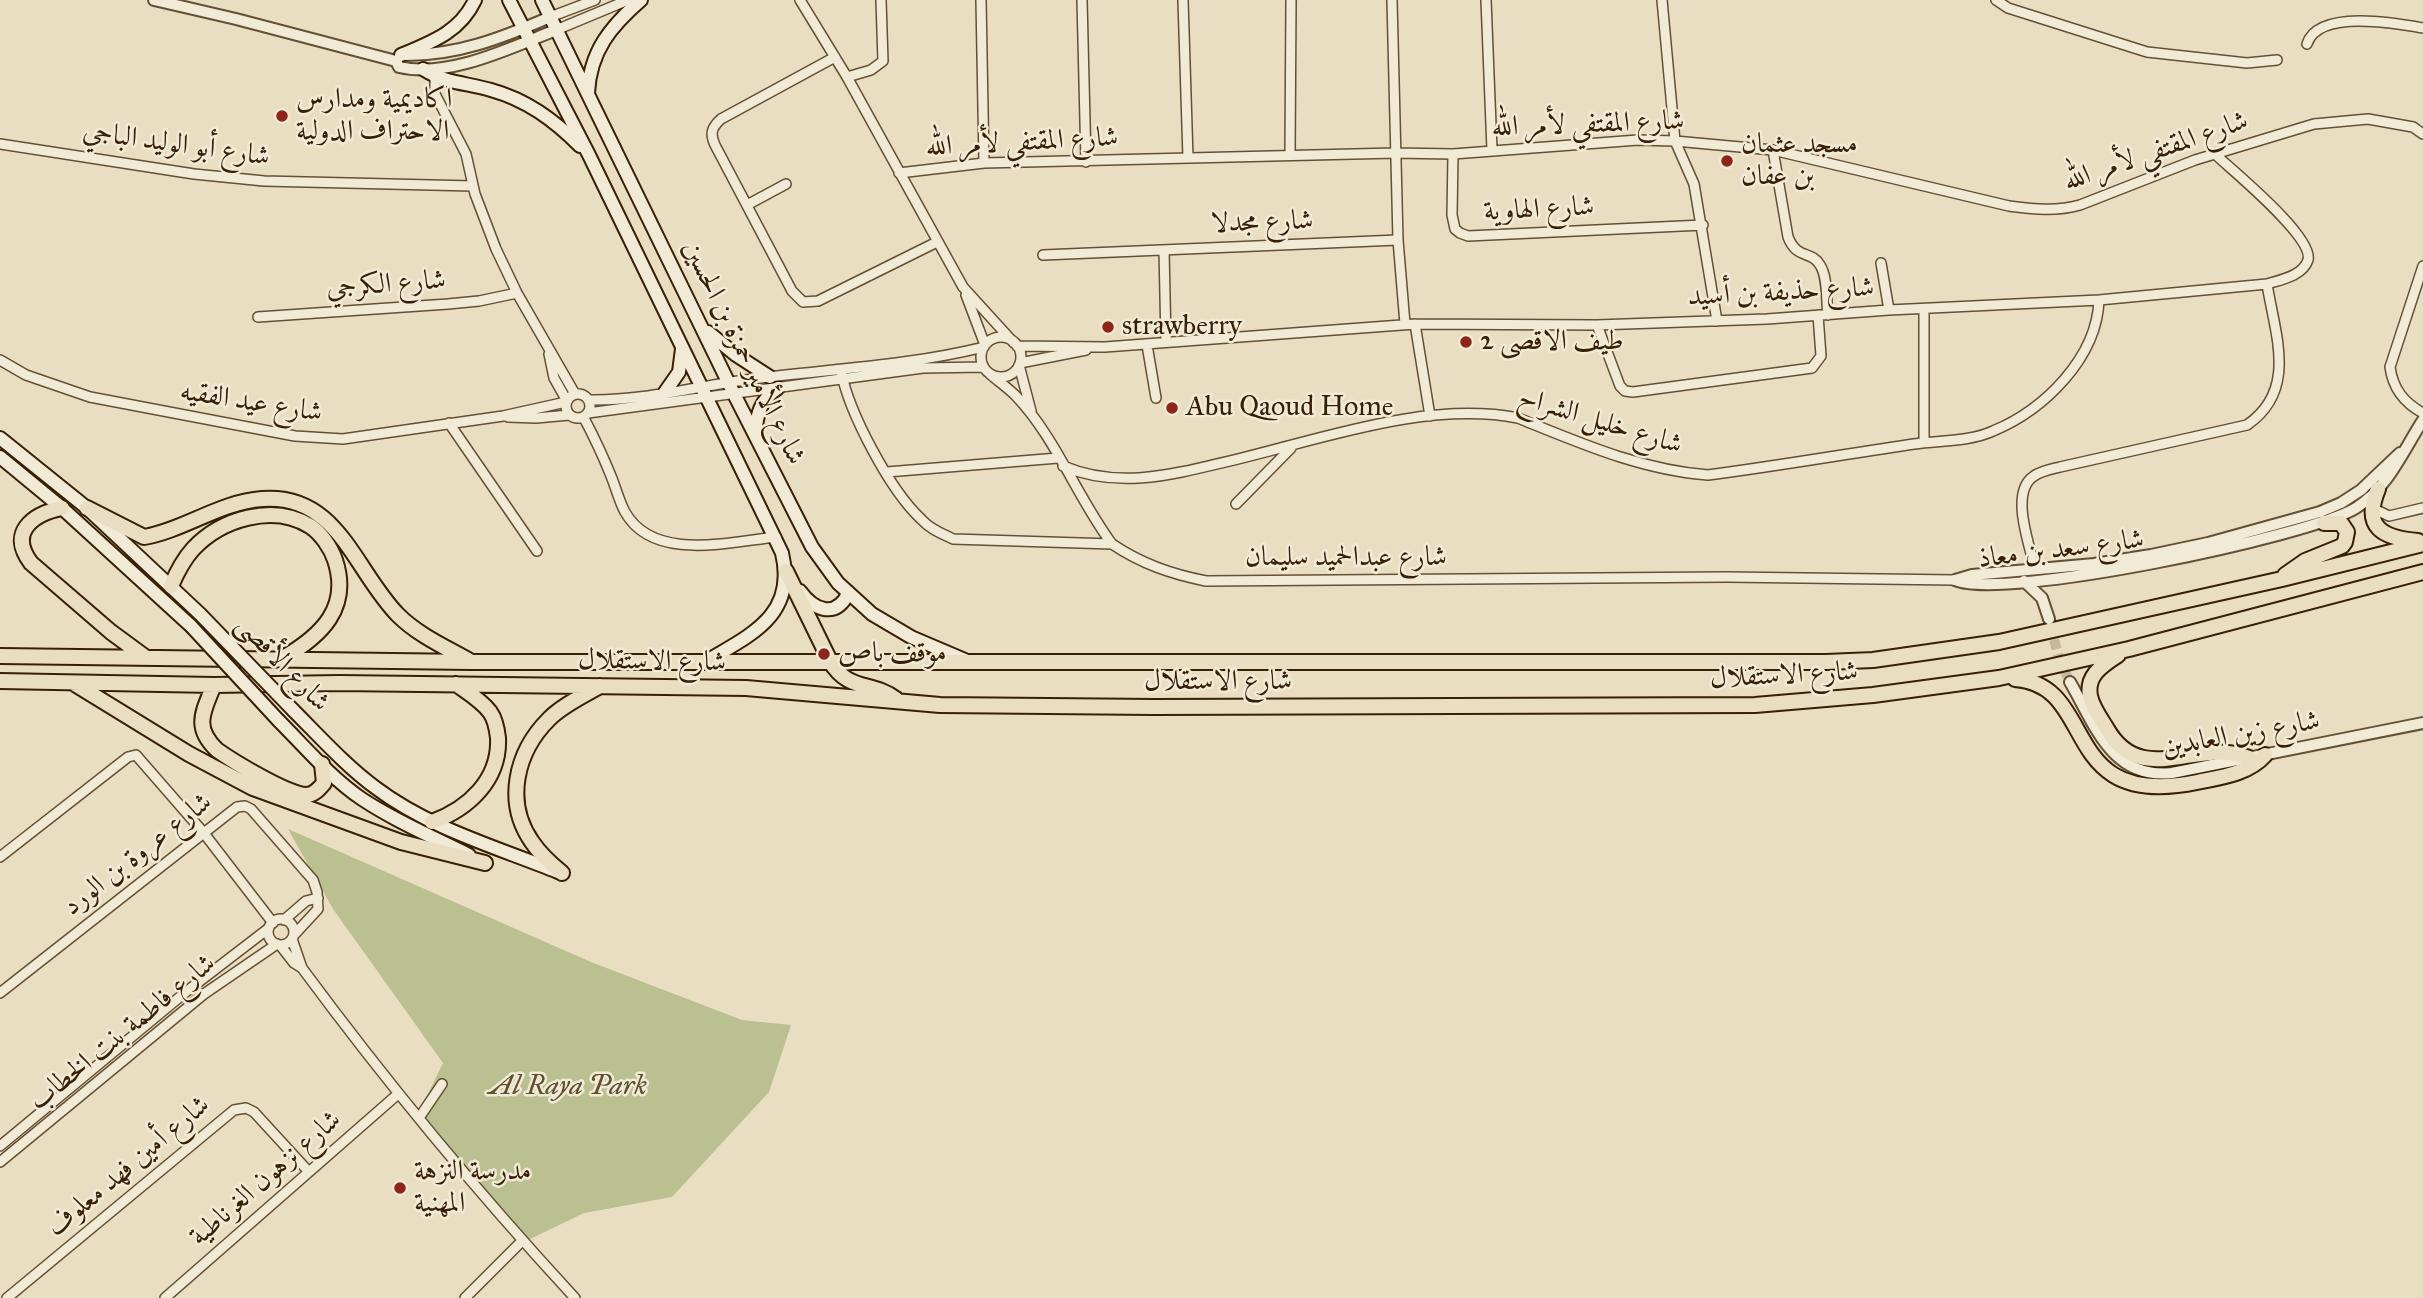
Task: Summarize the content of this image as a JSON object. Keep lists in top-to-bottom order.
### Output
{
  "streets": {
    "highway": ["شارع الاستقلال"],
    "main road": ["شارع الأمير حمزة بن الحسين", "شارع الأقصى"],
    "street": [
      "شارع المقتفي لأمر الله",
      "شارع أبو الوليد الباجي",
      "شارع الهاوية",
      "شارع مجدلا",
      "شارع الكرجي",
      "شارع حذيفة بن أسيد",
      "شارع عيد الفقيه",
      "شارع خليل الشراح",
      "شارع سعد بن معاذ",
      "شارع عبدالحميد سليمان",
      "شارع زين العابدين",
      "شارع عروة بن الورد",
      "شارع فاطمة بنت الخطاب",
      "شارع أمين فهد معلوف",
      "شارع نزهون الغرناطية"
    ]
  },
  "crossings": [
    ["شارع المقتفي لأمر الله", "شارع الهاوية"],
    ["شارع المقتفي لأمر الله", "شارع حذيفة بن أسيد"],
    ["شارع حذيفة بن أسيد", "شارع خليل الشراح"],
    ["شارع الأمير حمزة بن الحسين", "شارع الاستقلال"],
    ["شارع سعد بن معاذ", "شارع عبدالحميد سليمان"],
    ["شارع أمين فهد معلوف", "شارع نزهون الغرناطية"]
  ],
  "parks": ["Al Raya Park"],
  "places": [
    "اكاديمية ومدارس الاحتراف الدولية",
    "مسجد عثمان بن عفان",
    "strawberry",
    "طيف الاقصى 2",
    "Abu Qaoud Home",
    "موقف باص",
    "مدرسة النزهة المهنية"
  ]
}
